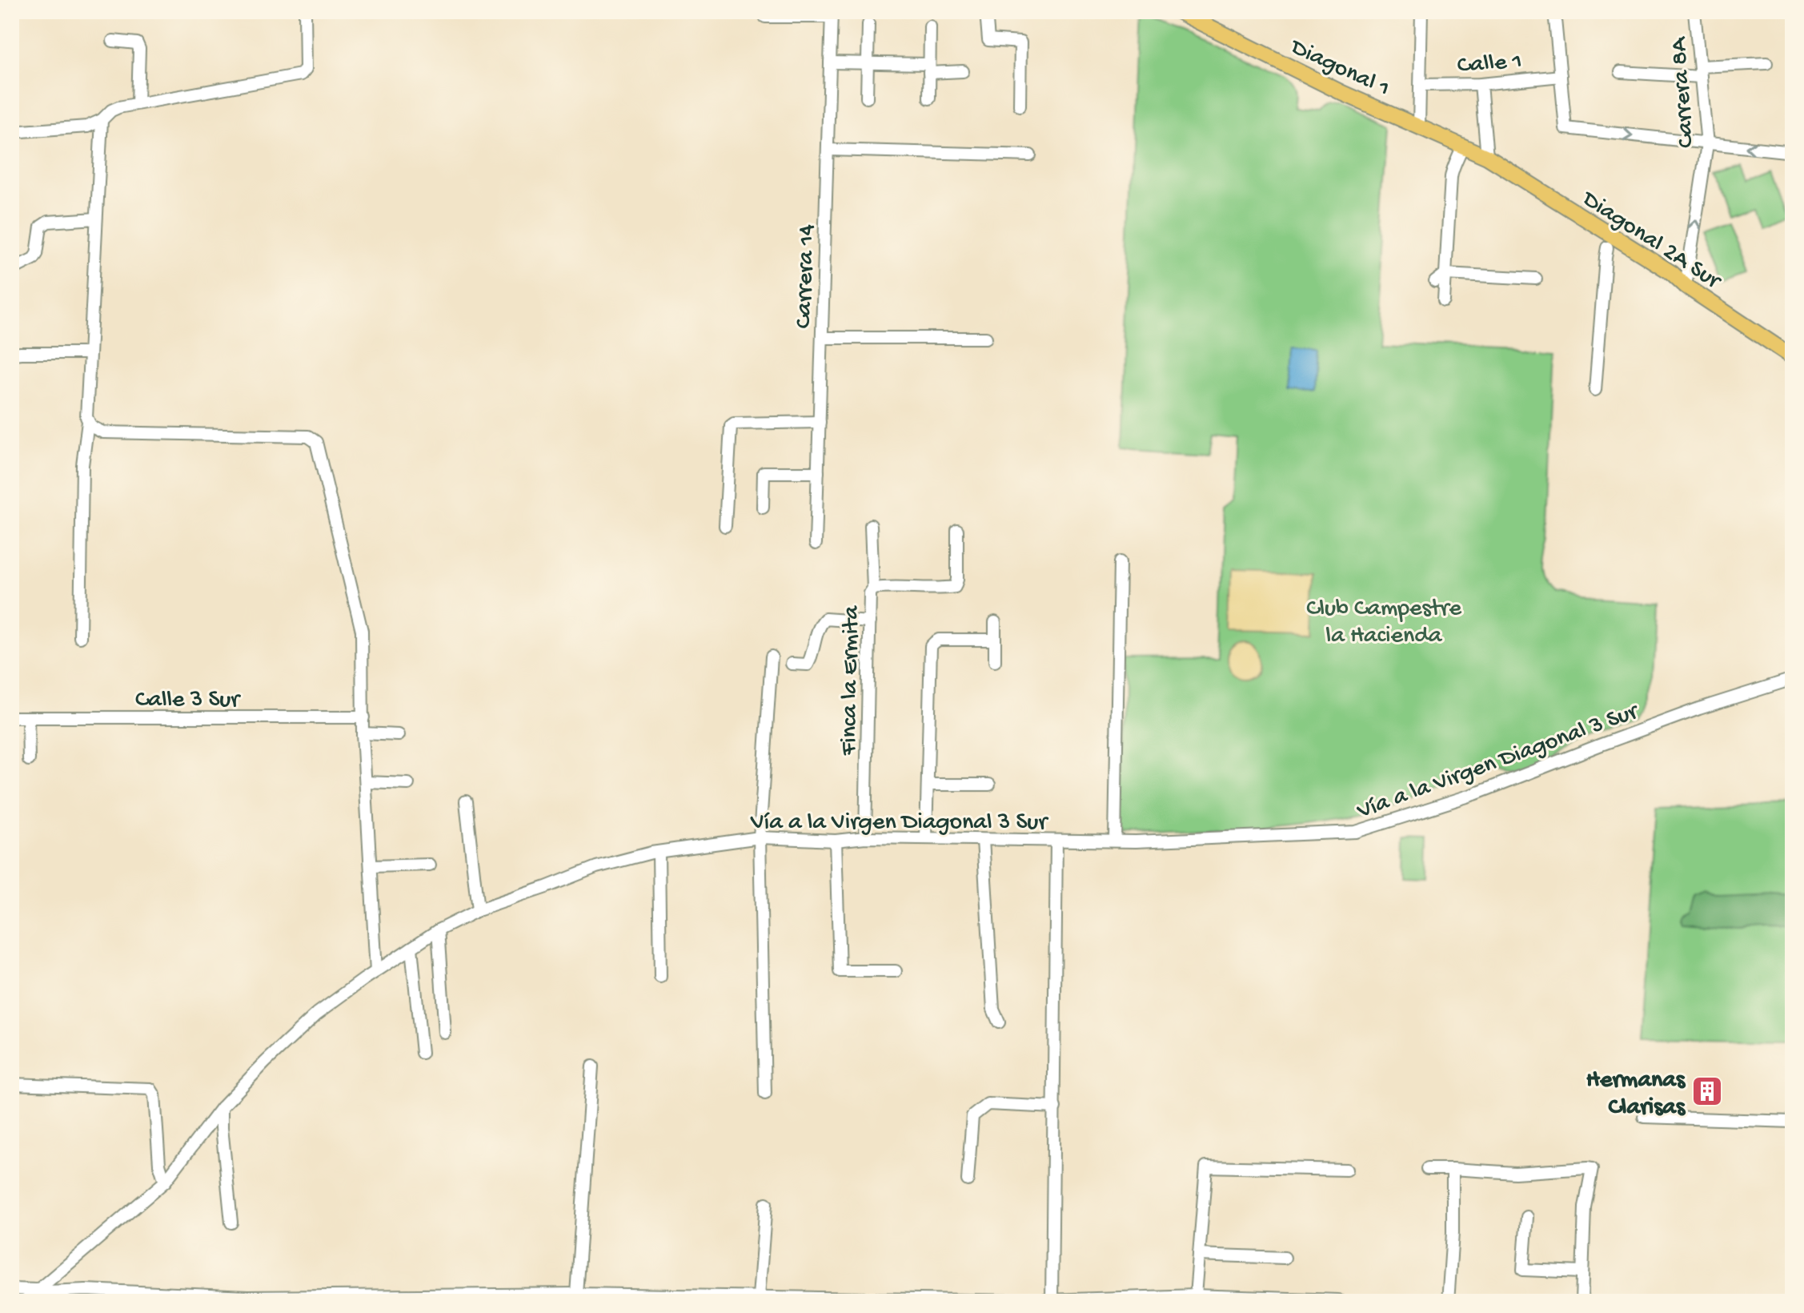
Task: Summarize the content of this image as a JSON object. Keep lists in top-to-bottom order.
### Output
{
  "streets": {
    "main road": ["Diagonal 1", "Diagonal 2A Sur"],
    "street": [
      "Calle 1",
      "Carrera 8A",
      "Carrera 14",
      "Finca la Ermita",
      "Calle 3 Sur",
      "Vía a la Virgen Diagonal 3 Sur"
    ]
  },
  "crossings": [
    ["Diagonal 1", "Diagonal 2A Sur"],
    ["Carrera 8A", "Diagonal 2A Sur"],
    ["Finca la Ermita", "Vía a la Virgen Diagonal 3 Sur"]
  ],
  "one_way": ["Carrera 8A"],
  "parks": ["Club Campestre la Hacienda"],
  "places": {
    "building": ["Hermanas Clarisas"]
  }
}
